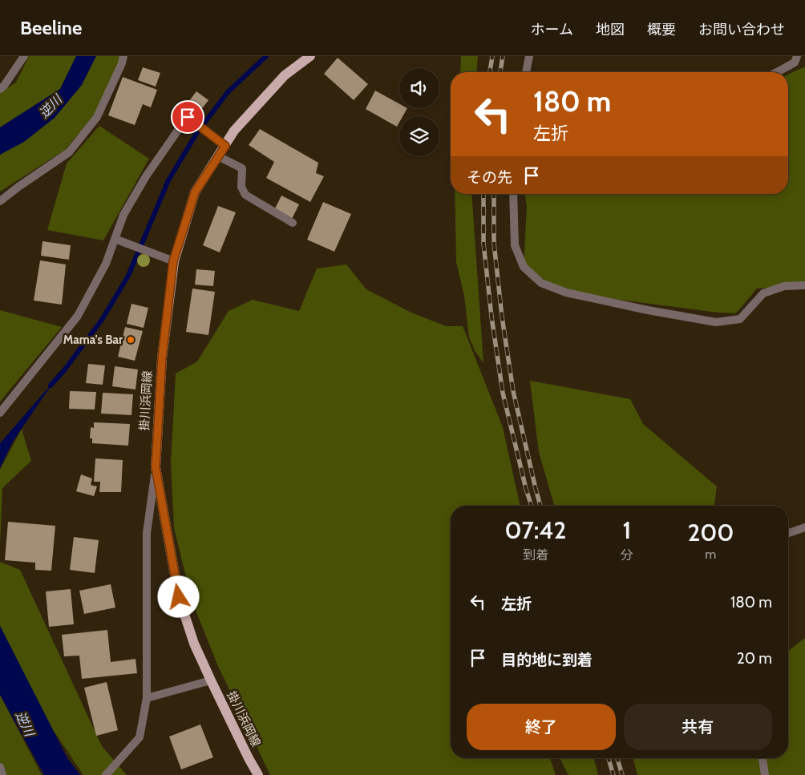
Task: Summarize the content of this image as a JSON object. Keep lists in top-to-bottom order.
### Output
{
  "streets": {
    "main road": ["掛川浜岡線"]
  },
  "water": ["逆川"],
  "places": ["Mama's Bar"],
  "page": {
    "header": "Beeline",
    "nav": [
      "ホーム",
      "地図",
      "概要",
      "お問い合わせ"
    ],
    "turn": ["180 m", "左折"],
    "then": "その先",
    "eta": [
      "07:42",
      "到着",
      "1",
      "分",
      "200",
      "m"
    ],
    "list": [
      {
        "name": "左折",
        "value": "180 m"
      },
      {
        "name": "目的地に到着",
        "value": "20 m"
      }
    ],
    "buttons": ["終了", "共有"]
  }
}
